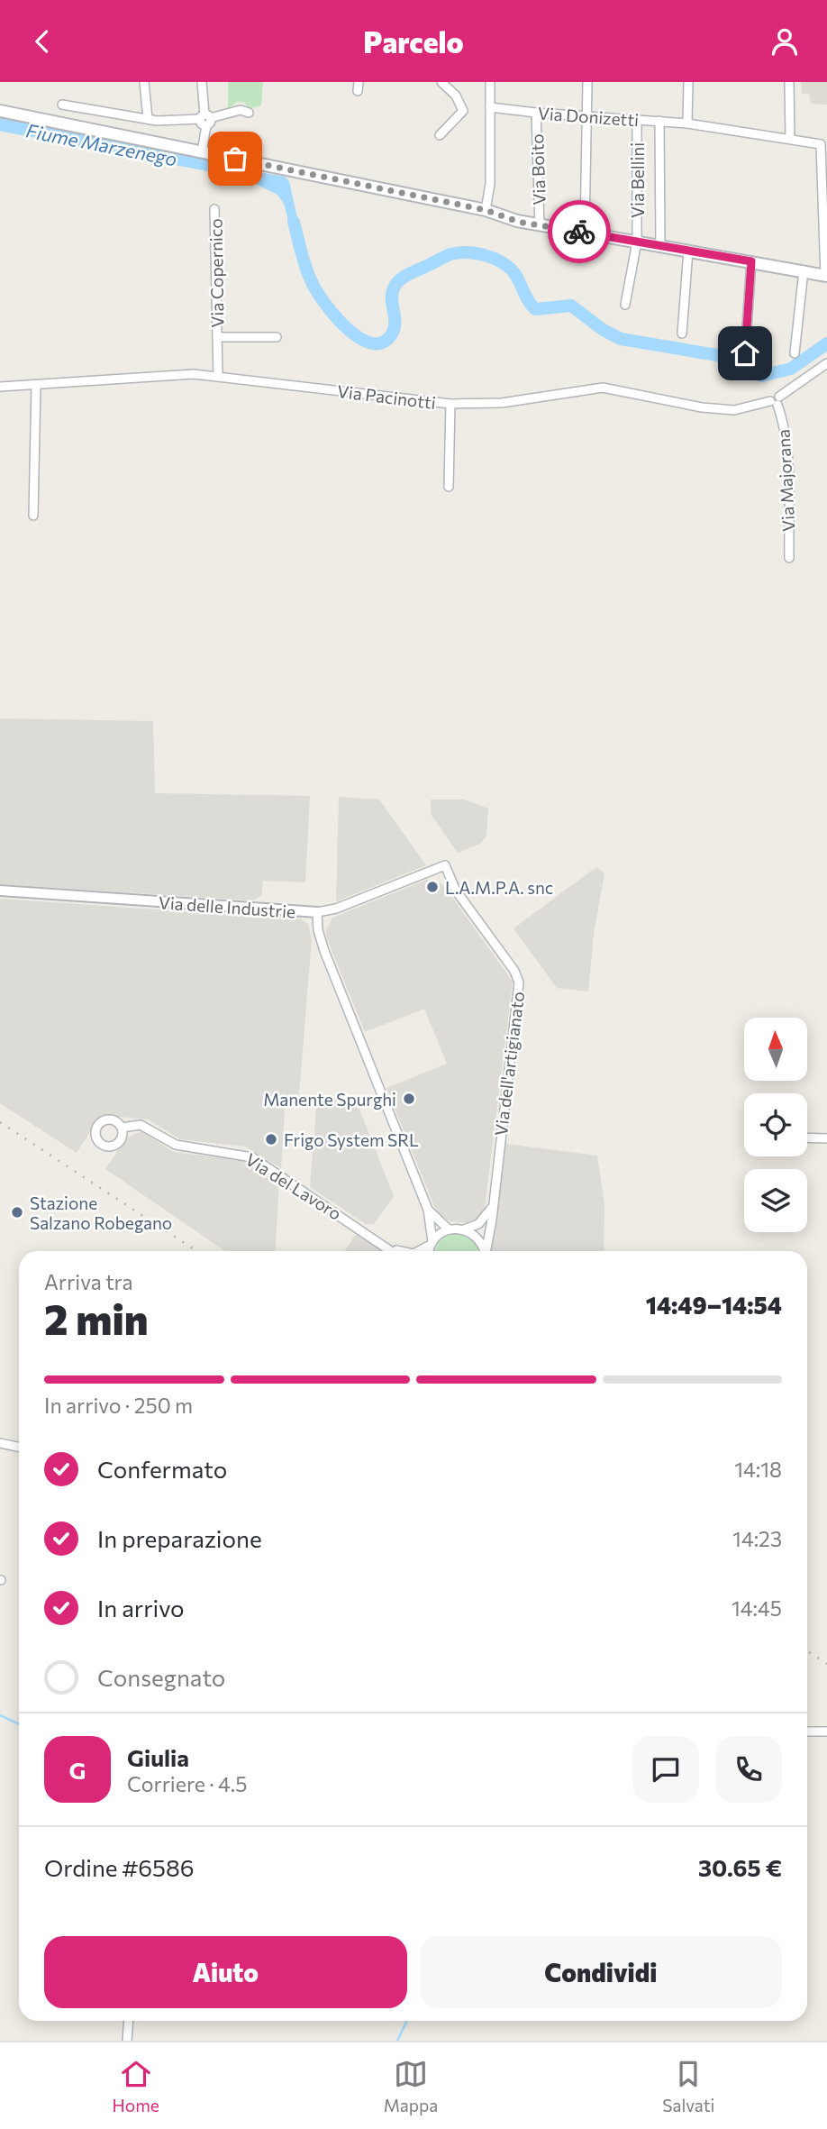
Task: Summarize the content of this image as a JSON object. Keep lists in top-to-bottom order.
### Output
{
  "streets": {
    "street": [
      "Via Donizetti",
      "Via Boito",
      "Via Bellini",
      "Via Copernico",
      "Via Pacinotti",
      "Via Majorana",
      "Via delle Industrie",
      "Via dell'artigianato",
      "Via del Lavoro"
    ]
  },
  "crossings": [
    ["Via Donizetti", "Via Boito"],
    ["Via Donizetti", "Via Bellini"],
    ["Via Copernico", "Via Pacinotti"],
    ["Via Pacinotti", "Via Majorana"],
    ["Via delle Industrie", "Via dell'artigianato"]
  ],
  "water": ["Fiume Marzenego"],
  "places": [
    "L.A.M.P.A. snc",
    "Manente Spurghi",
    "Frigo System SRL",
    "Stazione Salzano Robegano"
  ],
  "north": "top",
  "page": {
    "header": "Parcelo",
    "heading": ["2 min", "Arriva tra", "14:49–14:54"],
    "panel": [
      "Giulia",
      "Corriere · 4.5",
      "Ordine #6586",
      "30.65 €"
    ],
    "bar": "In arrivo · 250 m",
    "list": [
      ["Confermato", "14:18"],
      ["In preparazione", "14:23"],
      ["In arrivo", "14:45"],
      "Consegnato"
    ],
    "round": "G",
    "buttons": ["Aiuto", "Condividi"],
    "tabs": ["Home", "Mappa", "Salvati"]
  }
}
